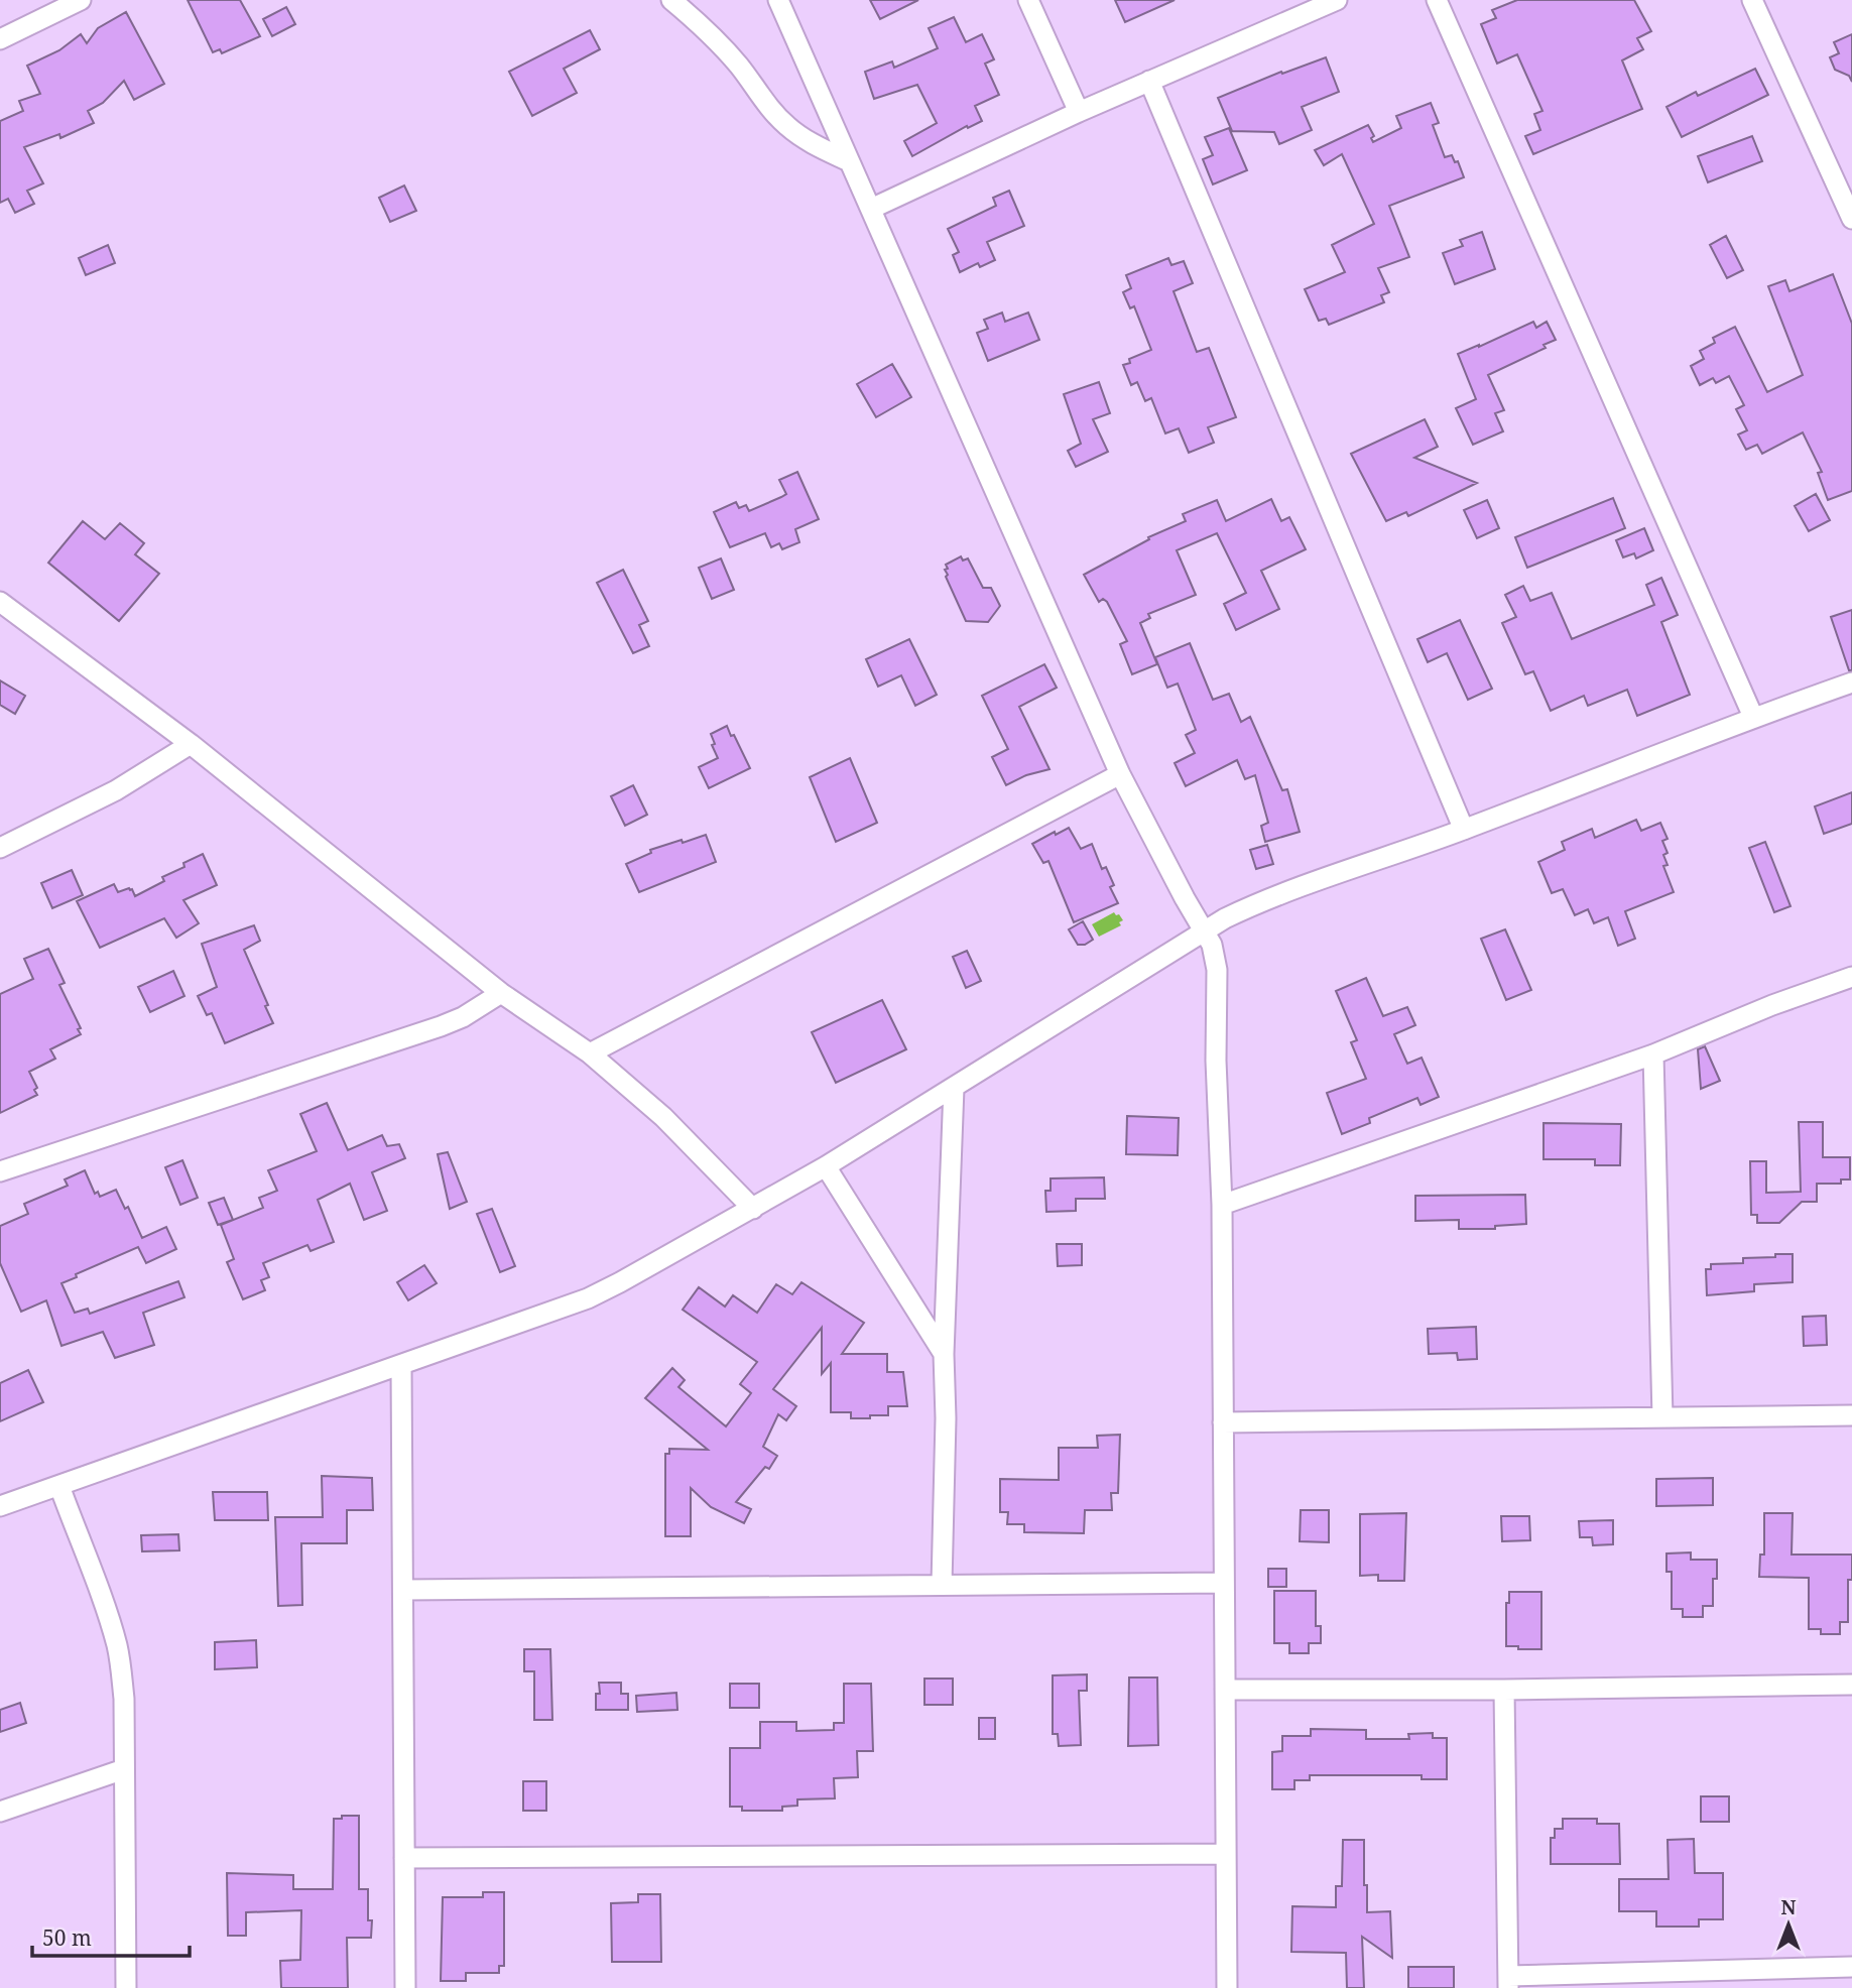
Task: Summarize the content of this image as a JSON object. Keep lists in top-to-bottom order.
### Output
{
  "scale_bar": "50 m",
  "north": "top"
}
